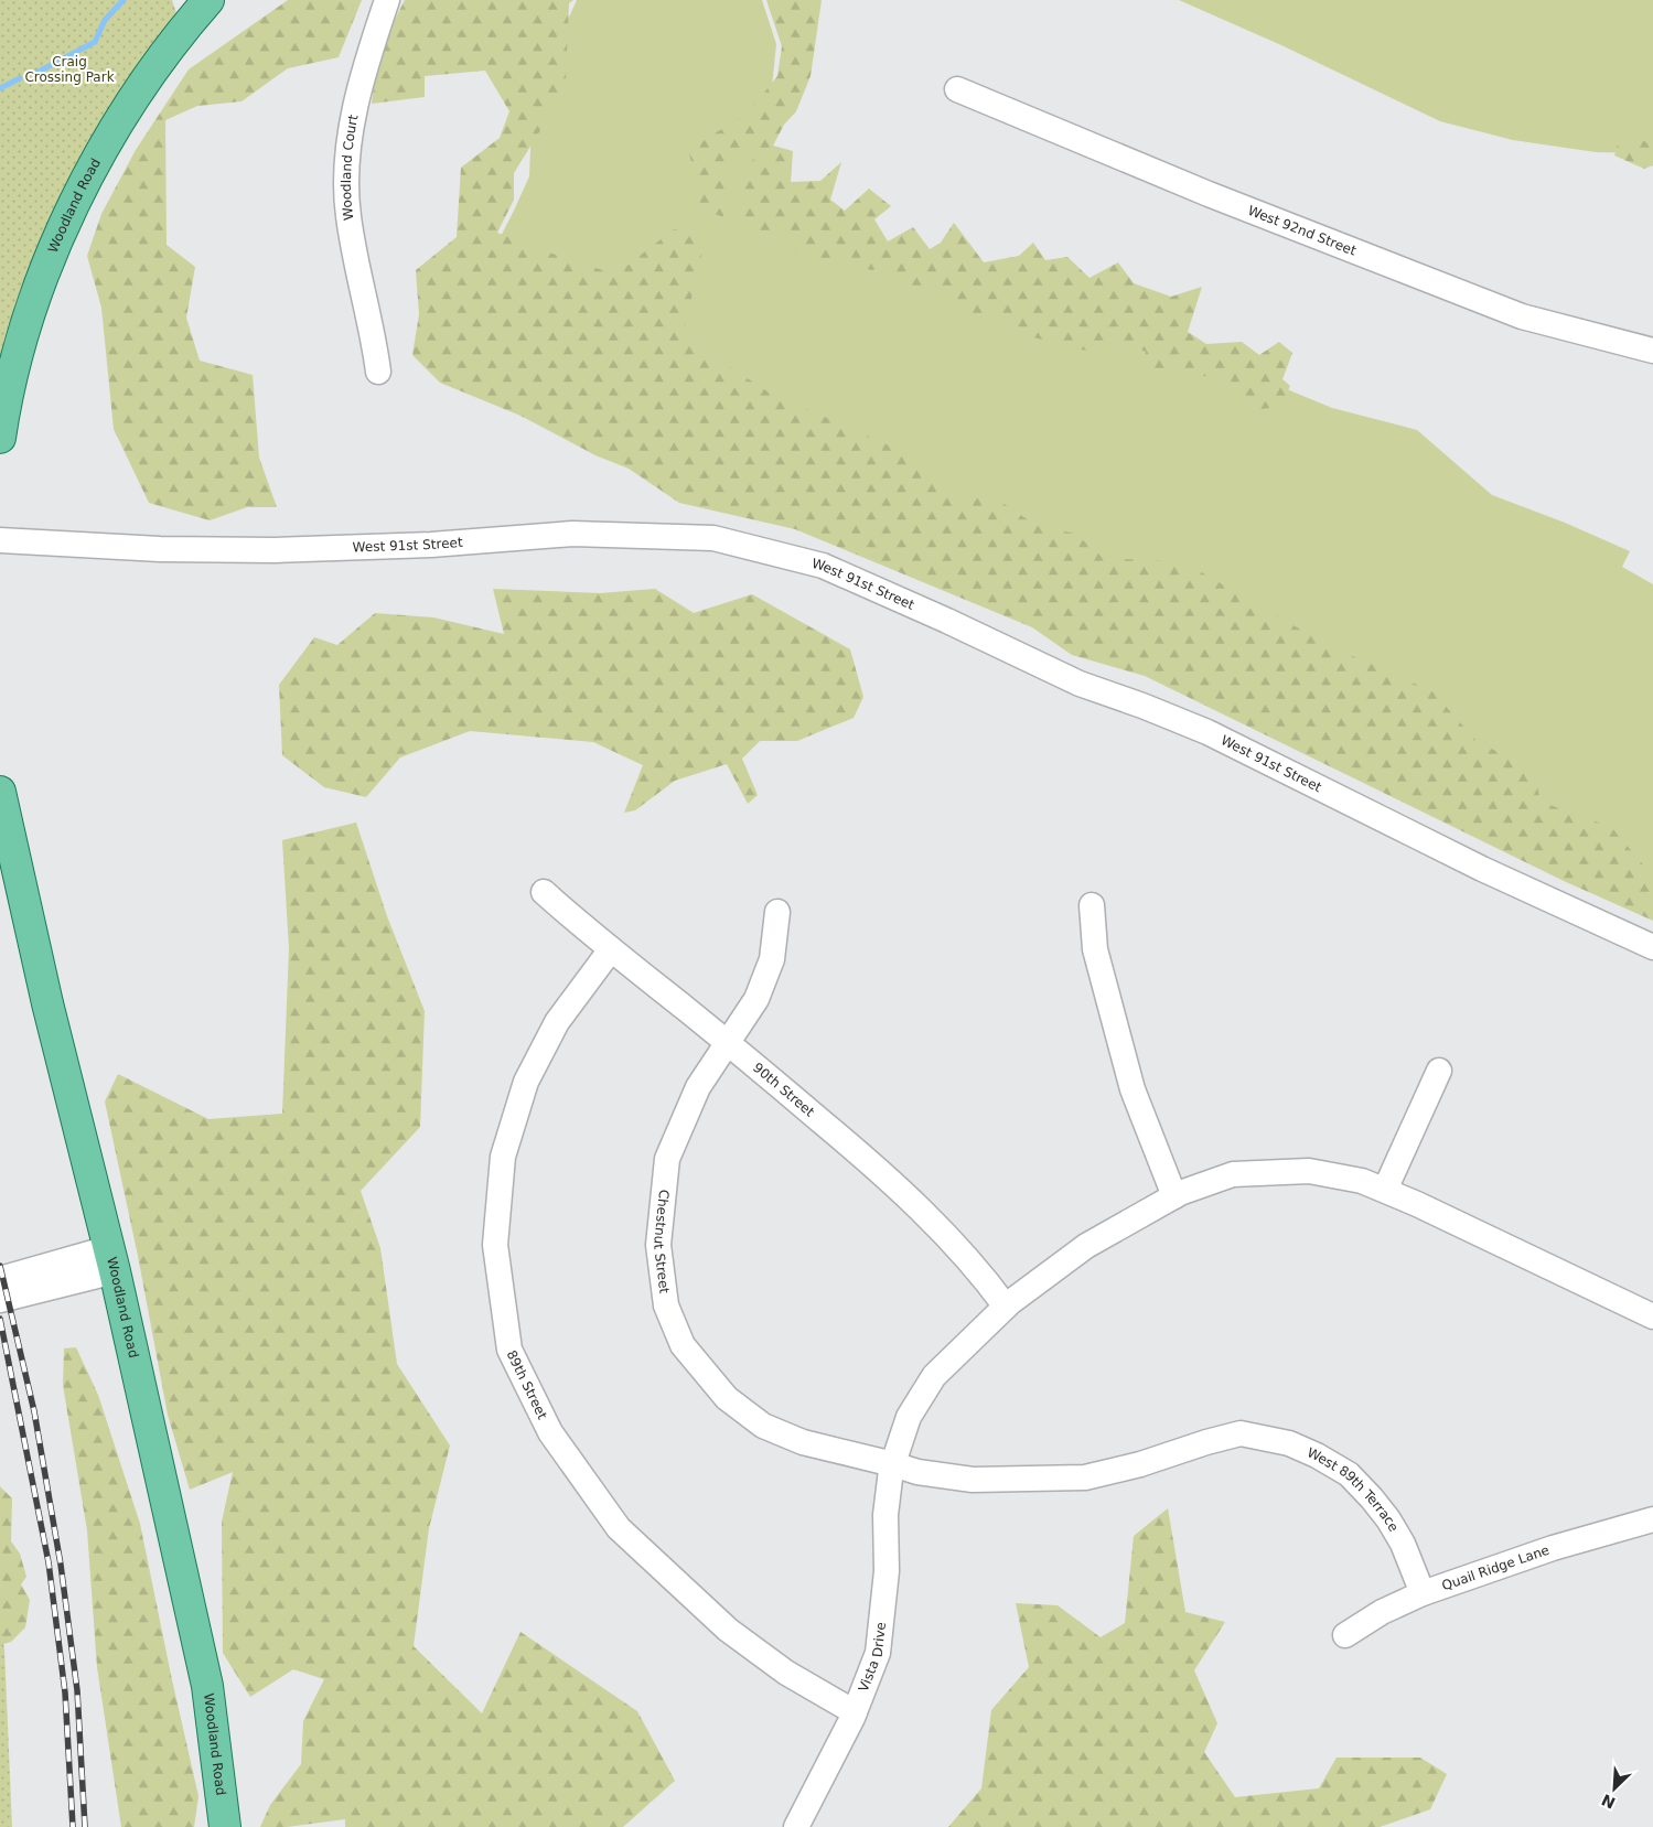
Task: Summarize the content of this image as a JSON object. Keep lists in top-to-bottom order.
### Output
{
  "streets": {
    "main road": ["Woodland Road"],
    "street": [
      "Woodland Court",
      "West 92nd Street",
      "West 91st Street",
      "90th Street",
      "Chestnut Street",
      "89th Street",
      "West 89th Terrace",
      "Quail Ridge Lane",
      "Vista Drive"
    ]
  },
  "crossings": [
    ["90th Street", "Chestnut Street"],
    ["90th Street", "89th Street"],
    ["90th Street", "Vista Drive"],
    ["Chestnut Street", "West 89th Terrace"],
    ["Chestnut Street", "Vista Drive"],
    ["89th Street", "Vista Drive"],
    ["West 89th Terrace", "Quail Ridge Lane"]
  ],
  "parks": ["Craig Crossing Park"],
  "north": "bottom left"
}
